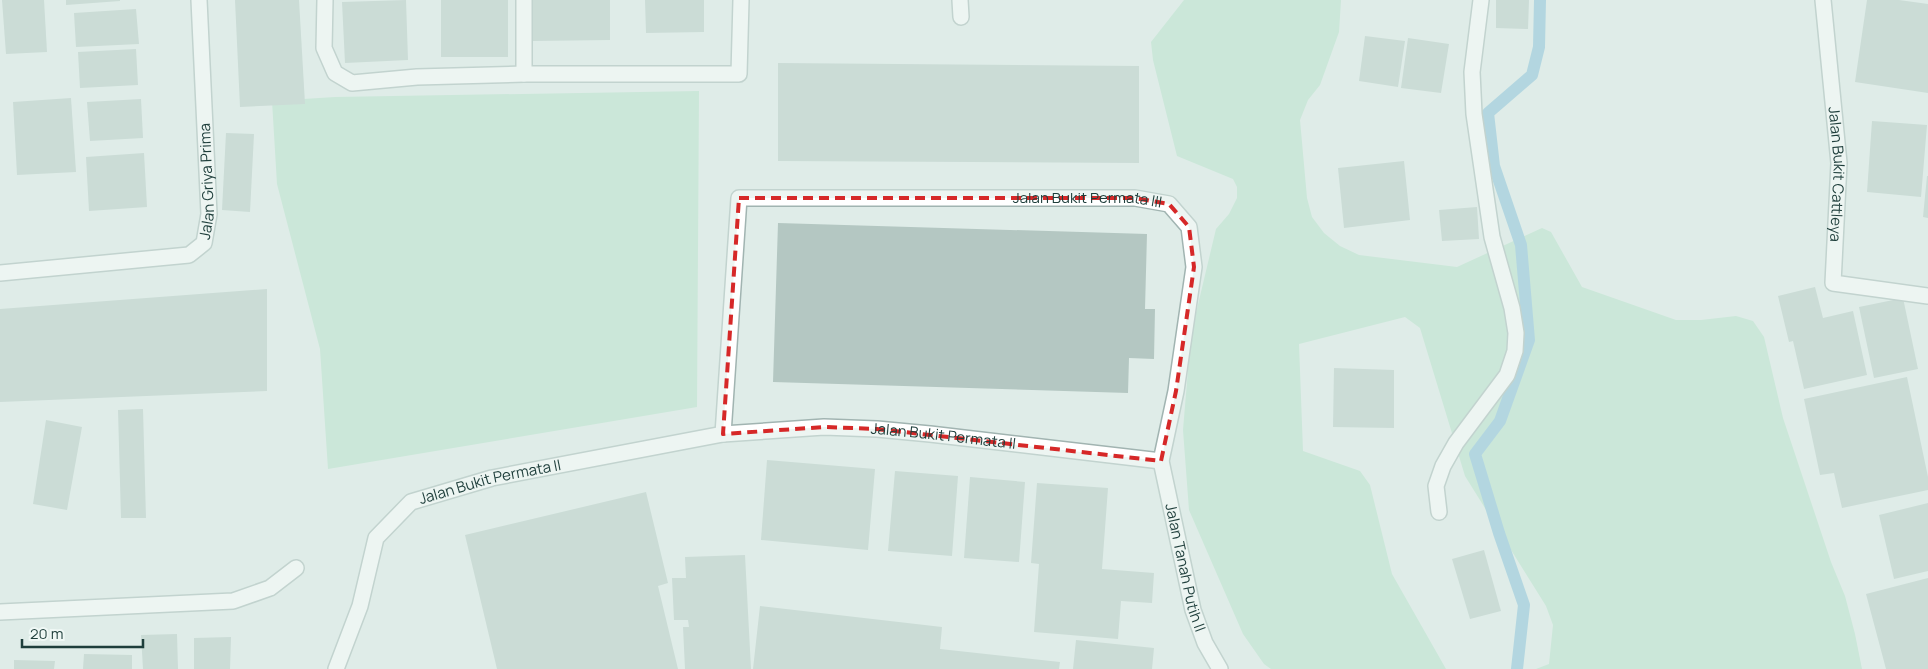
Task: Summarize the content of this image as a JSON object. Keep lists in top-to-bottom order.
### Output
{
  "streets": {
    "street": [
      "Jalan Bukit Cattleya",
      "Jalan Griya Prima",
      "Jalan Bukit Permata III",
      "Jalan Bukit Permata II",
      "Jalan Tanah Putih II"
    ]
  },
  "crossings": [
    ["Jalan Bukit Permata III", "Jalan Bukit Permata II"],
    ["Jalan Bukit Permata III", "Jalan Tanah Putih II"],
    ["Jalan Bukit Permata II", "Jalan Tanah Putih II"]
  ],
  "scale_bar": "20 m"
}
